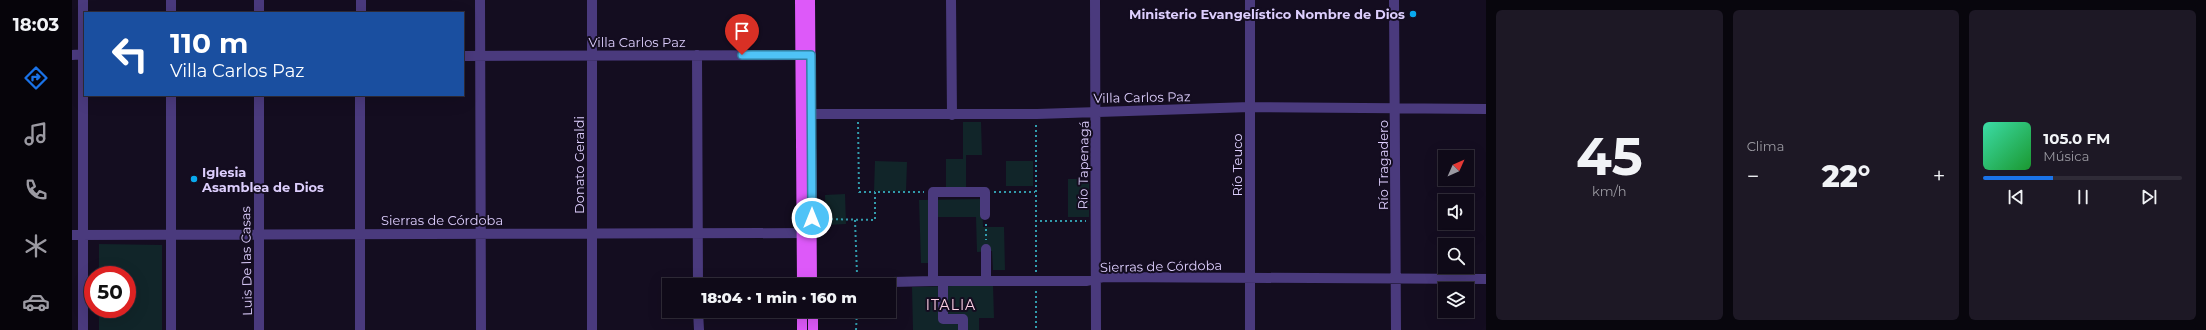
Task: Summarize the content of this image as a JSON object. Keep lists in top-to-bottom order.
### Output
{
  "streets": {
    "street": [
      "Villa Carlos Paz",
      "Donato Geraldi",
      "Río Tapenagá",
      "Río Teuco",
      "Río Tragadero",
      "Sierras de Córdoba",
      "Luis De las Casas"
    ]
  },
  "crossings": [
    ["Villa Carlos Paz", "Donato Geraldi"],
    ["Villa Carlos Paz", "Río Tapenagá"],
    ["Villa Carlos Paz", "Río Teuco"],
    ["Villa Carlos Paz", "Río Tragadero"],
    ["Donato Geraldi", "Sierras de Córdoba"],
    ["Río Tapenagá", "Sierras de Córdoba"],
    ["Río Teuco", "Sierras de Córdoba"],
    ["Río Tragadero", "Sierras de Córdoba"],
    ["Sierras de Córdoba", "Luis De las Casas"]
  ],
  "districts": ["ITALIA"],
  "places": ["Ministerio Evangelístico Nombre de Dios", "Iglesia Asamblea de Dios"],
  "north": "top right",
  "page": {
    "tabs": "18:03",
    "tile": [
      ["45", "km/h"],
      "Clima"
    ],
    "turn": ["110 m", "Villa Carlos Paz"],
    "song": ["105.0 FM", "Música"],
    "heat": ["−", "22°", "+"],
    "limit": "50",
    "trip": "18:04 · 1 min · 160 m"
  }
}
